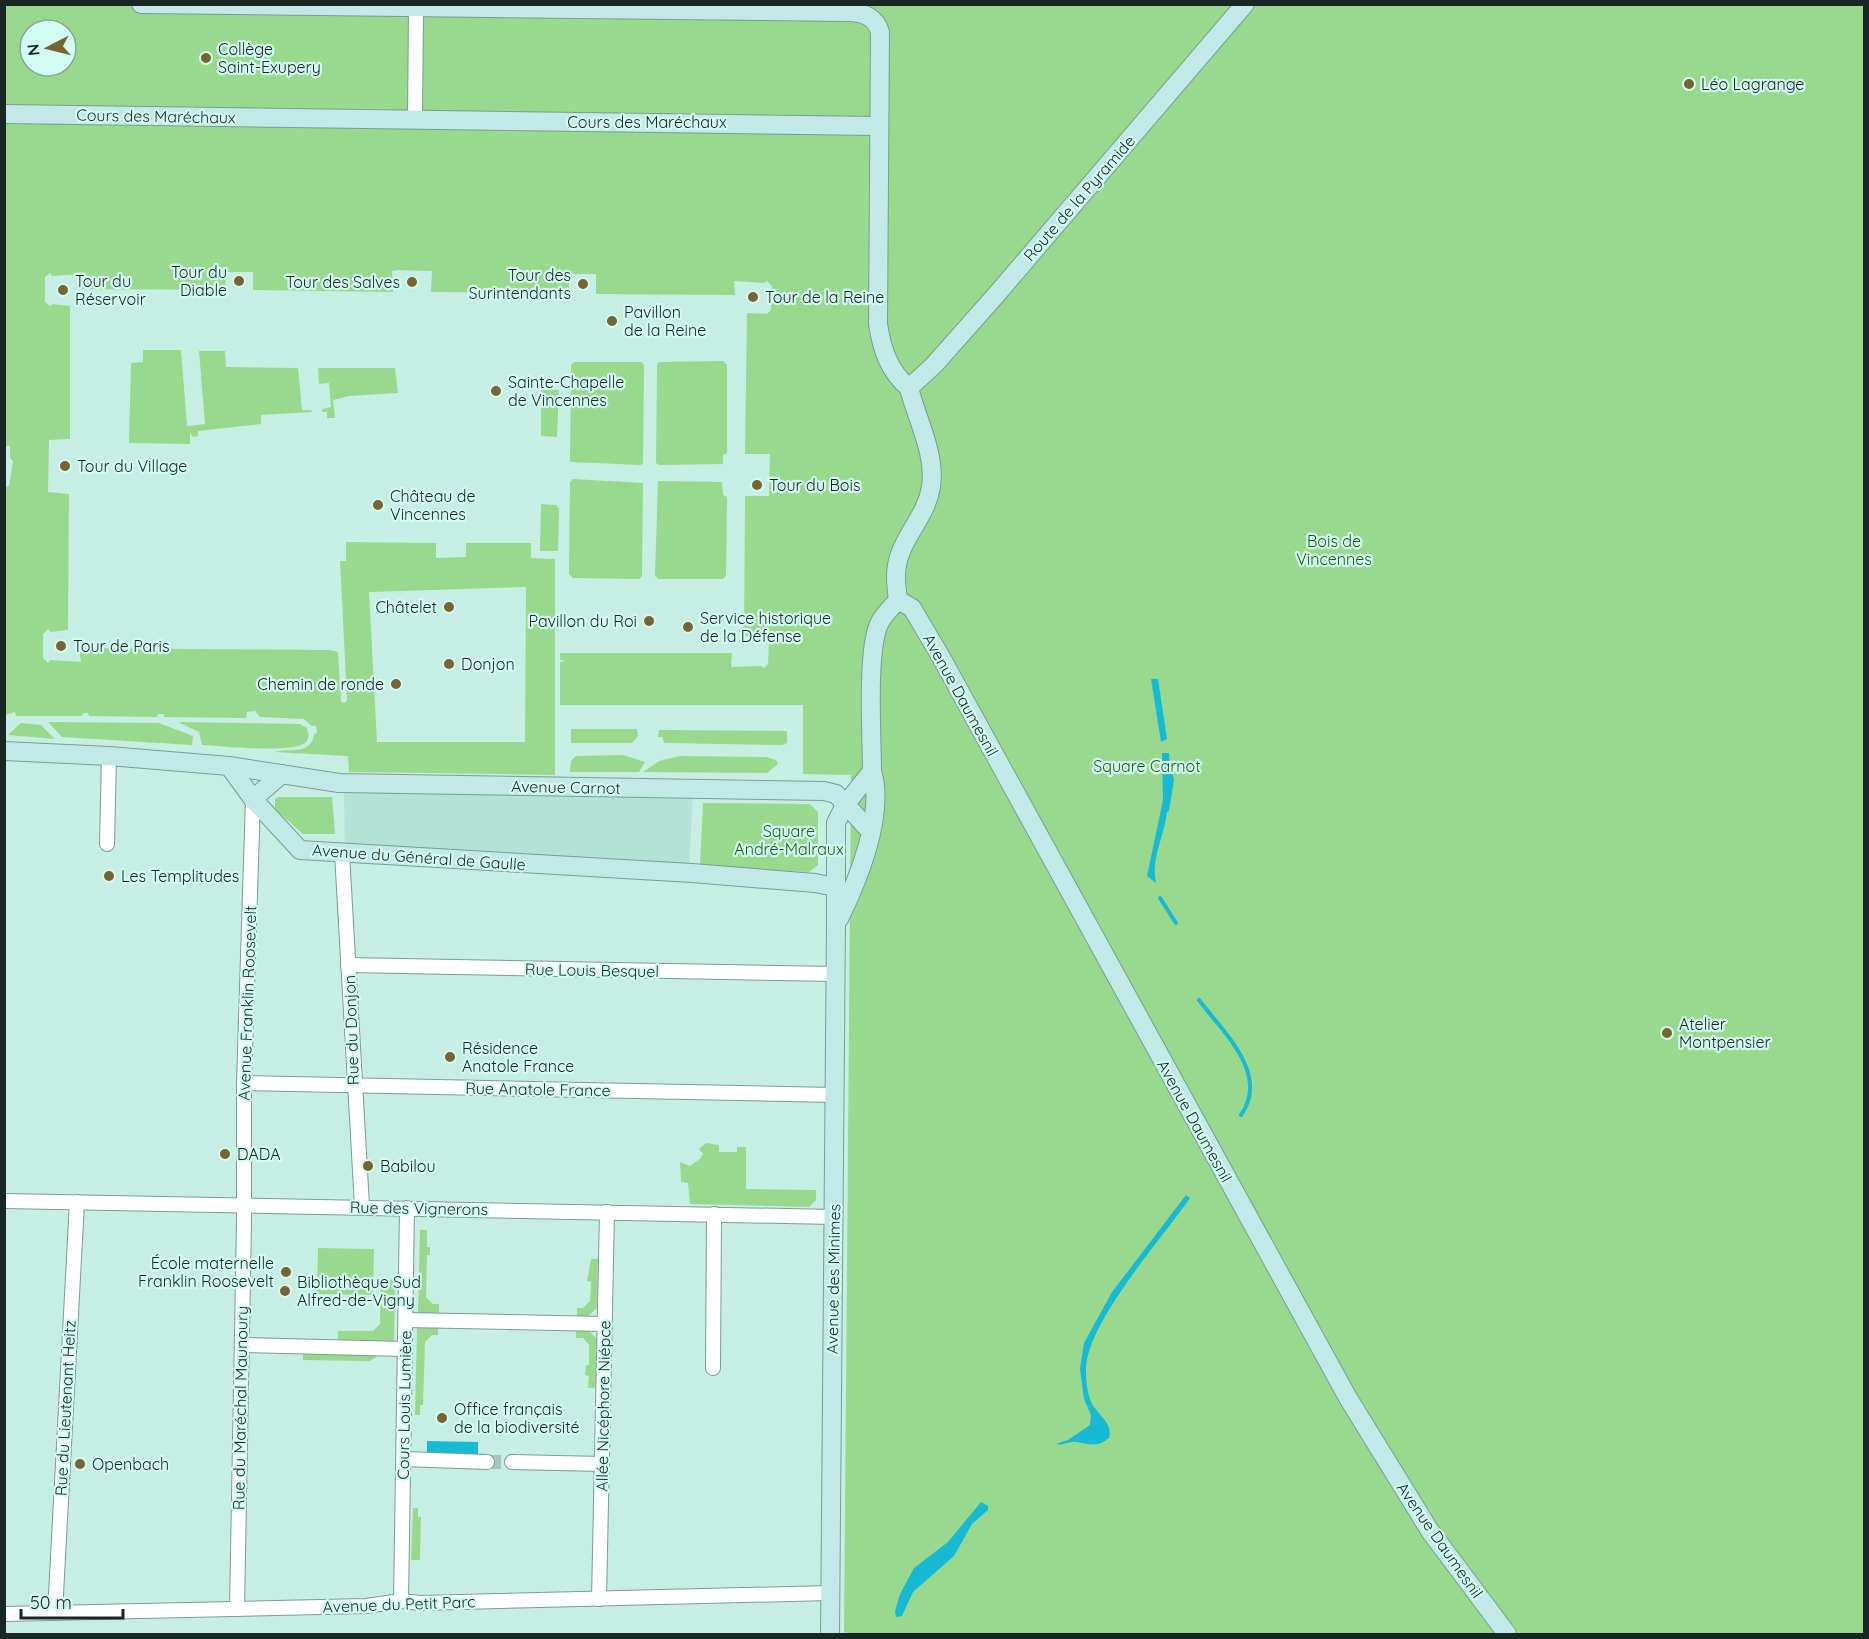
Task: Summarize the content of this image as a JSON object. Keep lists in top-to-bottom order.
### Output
{
  "streets": {
    "street": [
      "Cours des Maréchaux",
      "Route de la Pyramide",
      "Avenue Daumesnil",
      "Avenue Carnot",
      "Avenue du Général de Gaulle",
      "Rue Louis Besquel",
      "Avenue Franklin Roosevelt",
      "Rue du Donjon",
      "Rue Anatole France",
      "Rue des Vignerons",
      "Avenue des Minimes",
      "Cours Louis Lumière",
      "Allée Nicéphore Niépce",
      "Rue du Lieutenant Heitz",
      "Rue du Maréchal Maunoury",
      "Avenue du Petit Parc"
    ]
  },
  "crossings": [
    ["Avenue Daumesnil", "Avenue des Minimes"],
    ["Avenue Carnot", "Avenue du Général de Gaulle"],
    ["Avenue Carnot", "Avenue des Minimes"],
    ["Avenue du Général de Gaulle", "Avenue Franklin Roosevelt"],
    ["Avenue du Général de Gaulle", "Rue du Donjon"],
    ["Avenue du Général de Gaulle", "Avenue des Minimes"],
    ["Rue Louis Besquel", "Rue du Donjon"],
    ["Rue Louis Besquel", "Avenue des Minimes"],
    ["Avenue Franklin Roosevelt", "Rue Anatole France"],
    ["Avenue Franklin Roosevelt", "Rue des Vignerons"],
    ["Avenue Franklin Roosevelt", "Rue du Maréchal Maunoury"],
    ["Rue du Donjon", "Rue Anatole France"],
    ["Rue du Donjon", "Rue des Vignerons"],
    ["Rue Anatole France", "Avenue des Minimes"],
    ["Rue des Vignerons", "Avenue des Minimes"],
    ["Rue des Vignerons", "Cours Louis Lumière"],
    ["Rue des Vignerons", "Allée Nicéphore Niépce"],
    ["Rue des Vignerons", "Rue du Lieutenant Heitz"],
    ["Rue des Vignerons", "Rue du Maréchal Maunoury"],
    ["Avenue des Minimes", "Avenue du Petit Parc"],
    ["Cours Louis Lumière", "Avenue du Petit Parc"],
    ["Allée Nicéphore Niépce", "Avenue du Petit Parc"],
    ["Rue du Lieutenant Heitz", "Avenue du Petit Parc"],
    ["Rue du Maréchal Maunoury", "Avenue du Petit Parc"]
  ],
  "parks": ["Bois de Vincennes", "Square Carnot", "Square André-Malraux"],
  "places": [
    "Collège Saint-Exupery",
    "Léo Lagrange",
    "Tour du Diable",
    "Tour des Salves",
    "Tour des Surintendants",
    "Tour du Réservoir",
    "Tour de la Reine",
    "Pavillon de la Reine",
    "Sainte-Chapelle de Vincennes",
    "Tour du Village",
    "Tour du Bois",
    "Château de Vincennes",
    "Châtelet",
    "Pavillon du Roi",
    "Service historique de la Défense",
    "Tour de Paris",
    "Donjon",
    "Chemin de ronde",
    "Les Templitudes",
    "Atelier Montpensier",
    "Résidence Anatole France",
    "DADA",
    "Babilou",
    "École maternelle Franklin Roosevelt",
    "Bibliothèque Sud Alfred-de-Vigny",
    "Office français de la biodiversité",
    "Openbach"
  ],
  "scale_bar": "50 m",
  "north": "left"
}
